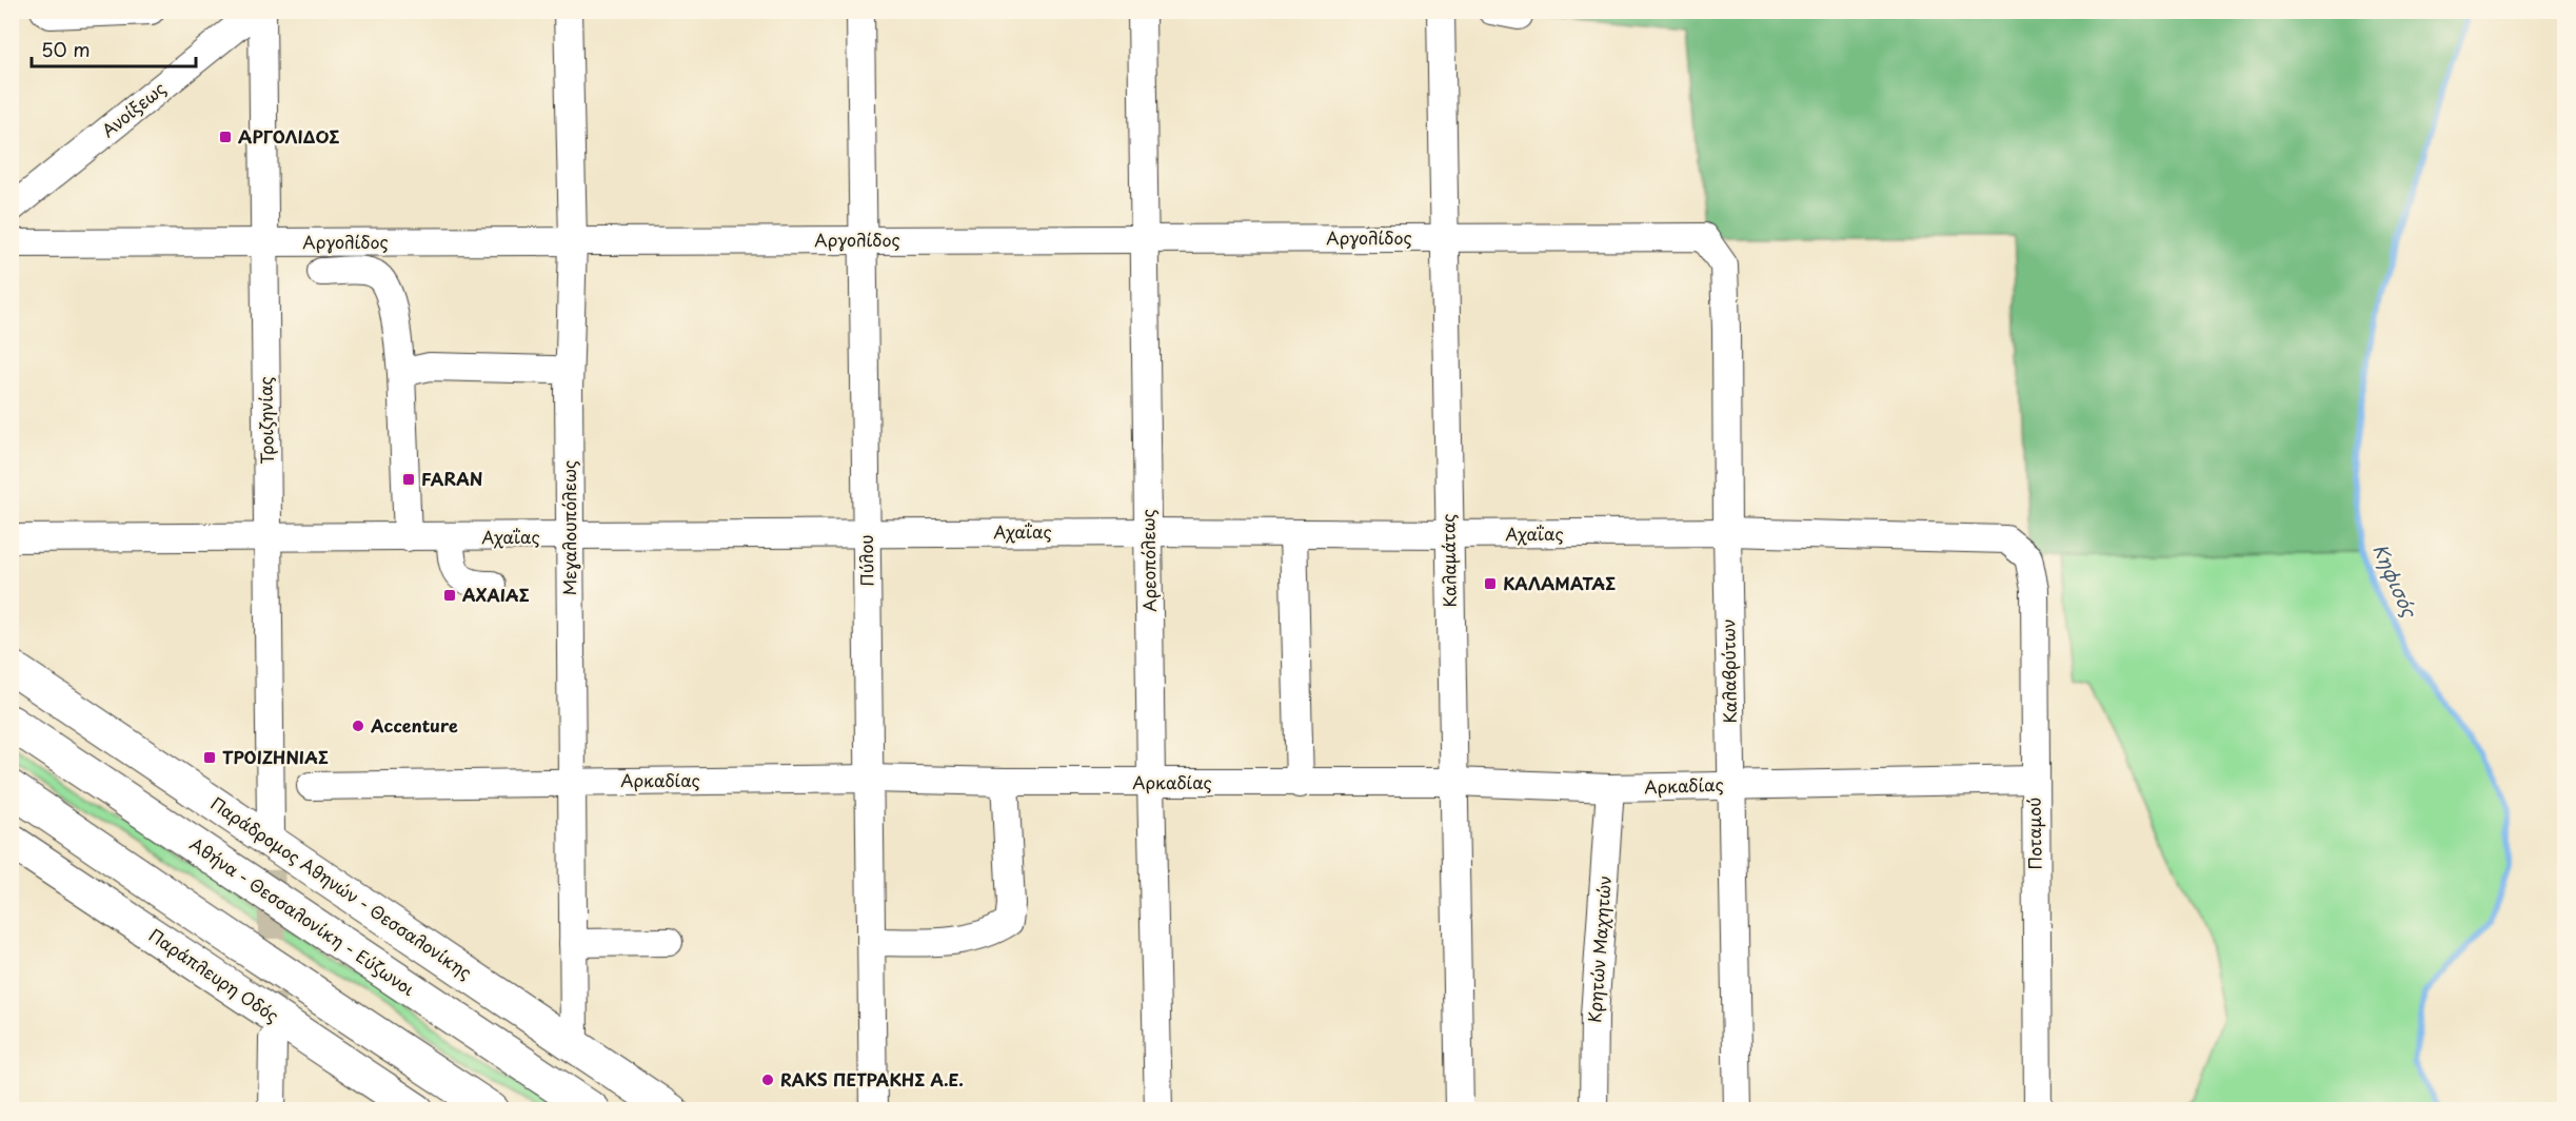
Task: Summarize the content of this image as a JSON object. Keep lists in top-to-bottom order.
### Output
{
  "streets": {
    "highway": ["Αθήνα - Θεσσαλονίκη - Εύζωνοι"],
    "main road": ["Παράδρομος Αθηνών - Θεσσαλονίκης", "Παράπλευρη Οδός"],
    "street": [
      "Ανοίξεως",
      "Αργολίδος",
      "Τροιζηνίας",
      "Μεγαλουπόλεως",
      "Αχαΐας",
      "Πύλου",
      "Αρεοπόλεως",
      "Καλαμάτας",
      "Καλαβρύτων",
      "Αρκαδίας",
      "Ποταμού",
      "Κρητών Μαχητών"
    ]
  },
  "crossings": [
    ["Αργολίδος", "Τροιζηνίας"],
    ["Αργολίδος", "Μεγαλουπόλεως"],
    ["Αργολίδος", "Πύλου"],
    ["Αργολίδος", "Αρεοπόλεως"],
    ["Αργολίδος", "Καλαμάτας"],
    ["Αργολίδος", "Καλαβρύτων"],
    ["Τροιζηνίας", "Αχαΐας"],
    ["Μεγαλουπόλεως", "Αχαΐας"],
    ["Μεγαλουπόλεως", "Αρκαδίας"],
    ["Μεγαλουπόλεως", "Παράδρομος Αθηνών - Θεσσαλονίκης"],
    ["Αχαΐας", "Πύλου"],
    ["Αχαΐας", "Αρεοπόλεως"],
    ["Αχαΐας", "Καλαμάτας"],
    ["Αχαΐας", "Καλαβρύτων"],
    ["Αχαΐας", "Ποταμού"],
    ["Πύλου", "Αρκαδίας"],
    ["Αρεοπόλεως", "Αρκαδίας"],
    ["Καλαμάτας", "Αρκαδίας"],
    ["Καλαβρύτων", "Αρκαδίας"],
    ["Αρκαδίας", "Ποταμού"],
    ["Αρκαδίας", "Κρητών Μαχητών"]
  ],
  "water": ["Κηφισός"],
  "places": {
    "transit": [
      "ΑΡΓΟΛΙΔΟΣ",
      "FARAN",
      "ΚΑΛΑΜΑΤΑΣ",
      "AXAΙΑΣ",
      "ΤΡΟΙΖΗΝΙΑΣ"
    ],
    "other": ["Accenture", "RAKS ΠΕΤΡΑΚΗΣ Α.Ε."]
  },
  "scale_bar": "50 m"
}
